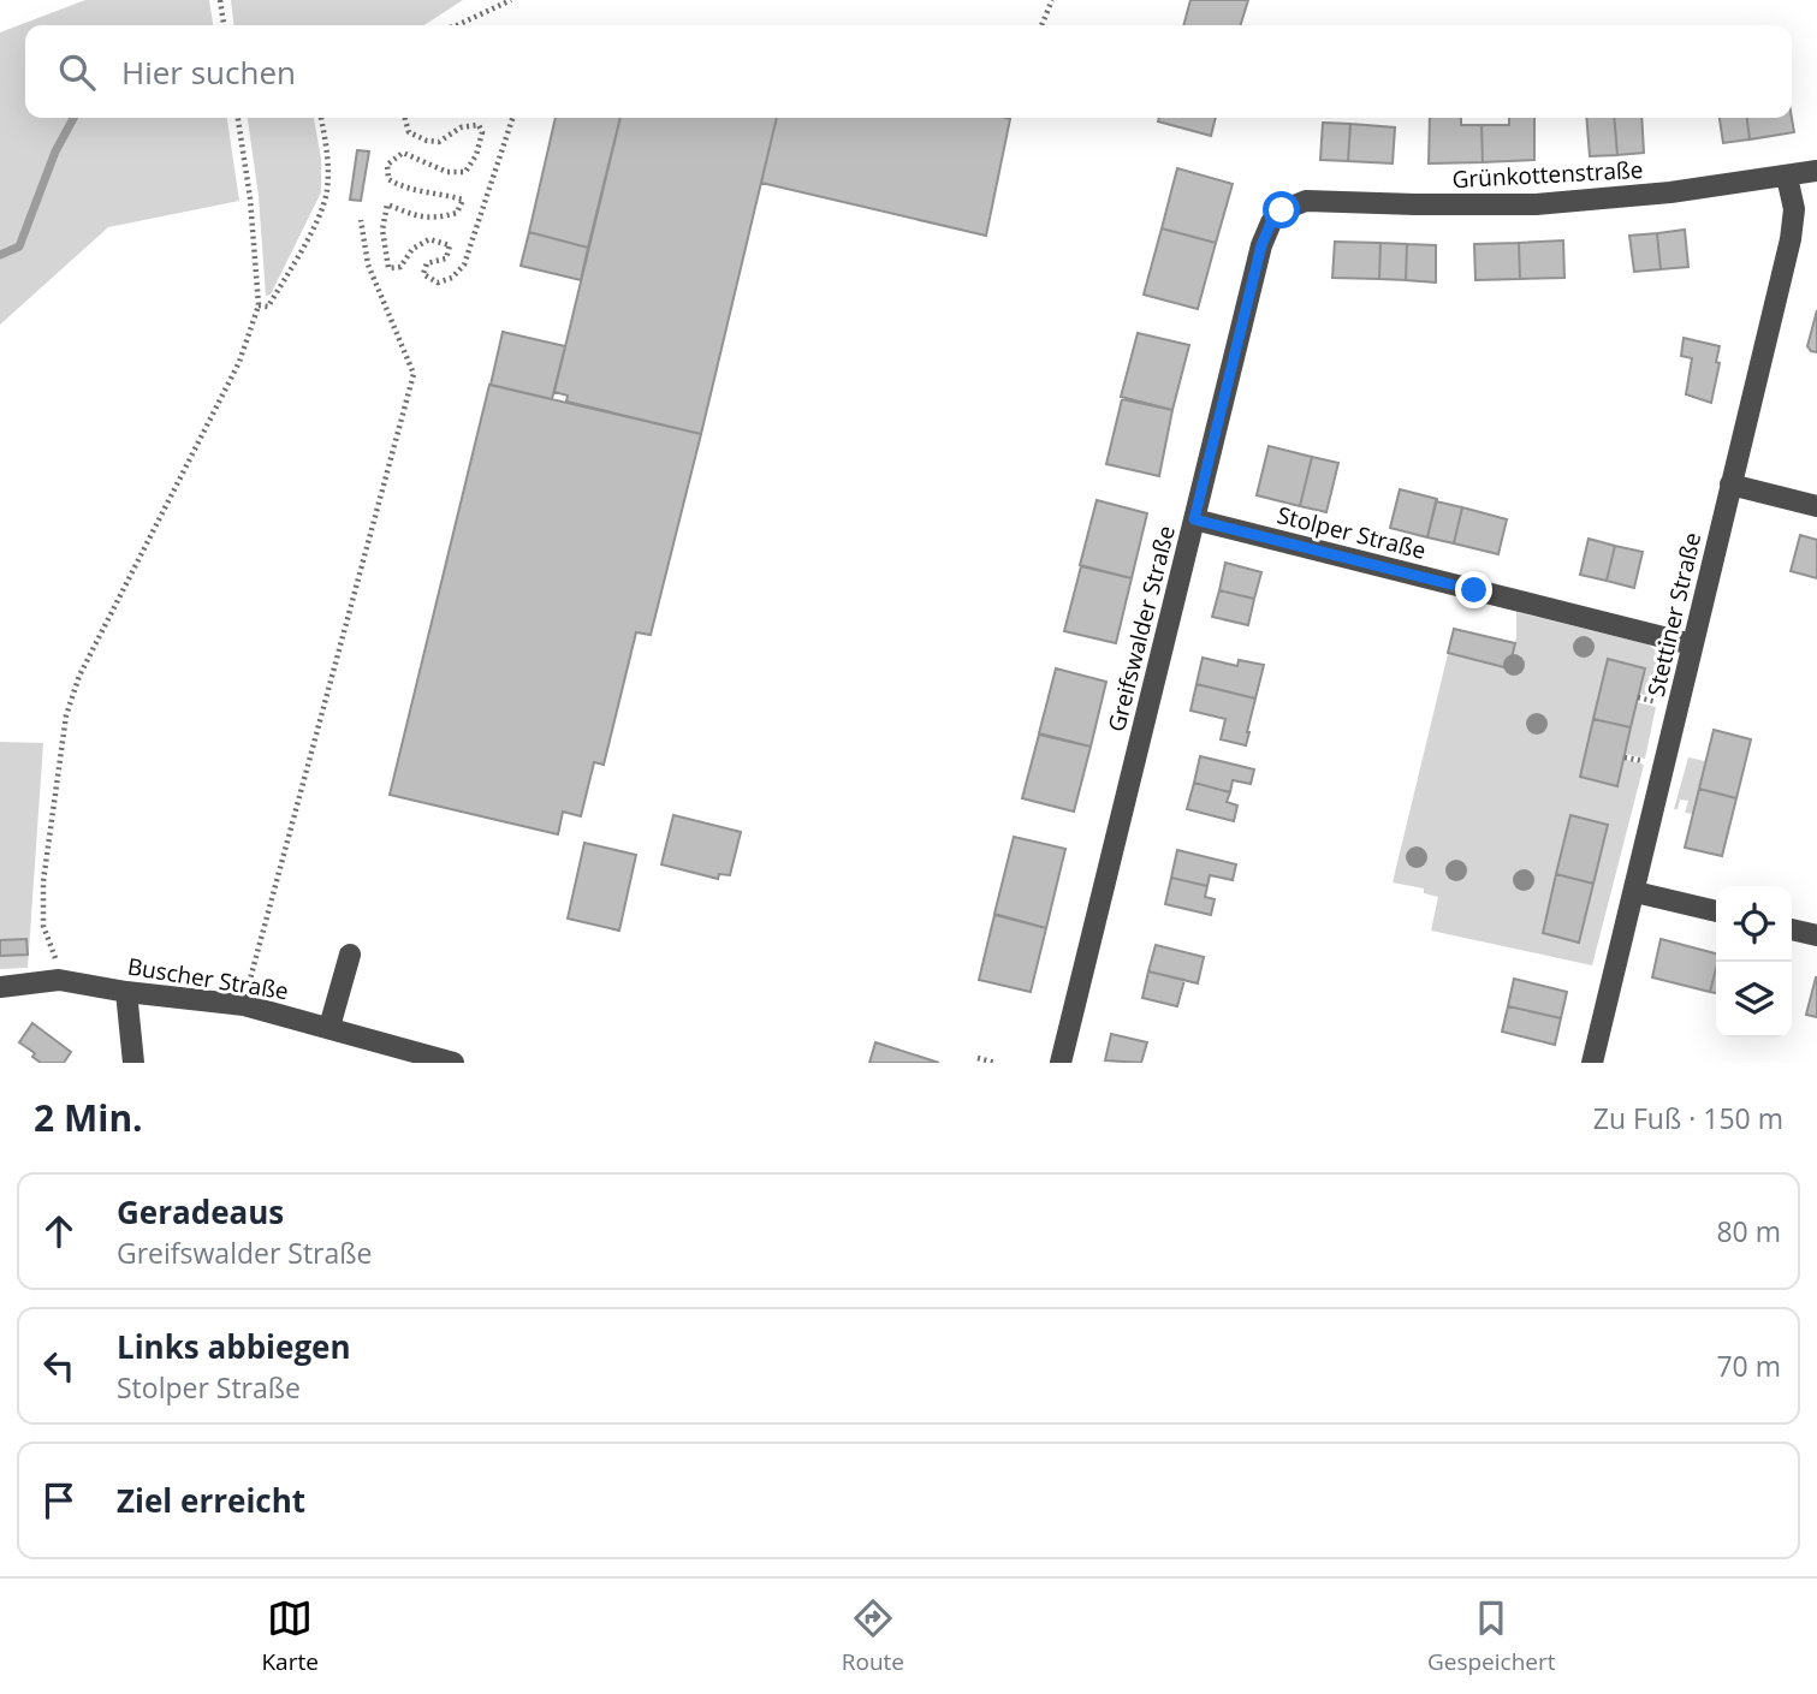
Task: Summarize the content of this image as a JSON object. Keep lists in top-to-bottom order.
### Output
{
  "streets": {
    "street": [
      "Grünkottenstraße",
      "Stolper Straße",
      "Stettiner Straße",
      "Greifswalder Straße",
      "Buscher Straße"
    ]
  },
  "crossings": [
    ["Grünkottenstraße", "Stettiner Straße"],
    ["Grünkottenstraße", "Greifswalder Straße"],
    ["Stolper Straße", "Stettiner Straße"],
    ["Stolper Straße", "Greifswalder Straße"]
  ],
  "page": {
    "search": "Hier suchen",
    "heading": ["2 Min.", "Zu Fuß · 150 m"],
    "list": [
      ["Geradeaus", "Greifswalder Straße", "80 m"],
      ["Links abbiegen", "Stolper Straße", "70 m"],
      "Ziel erreicht"
    ],
    "nav": ["Karte", "Route", "Gespeichert"]
  }
}
